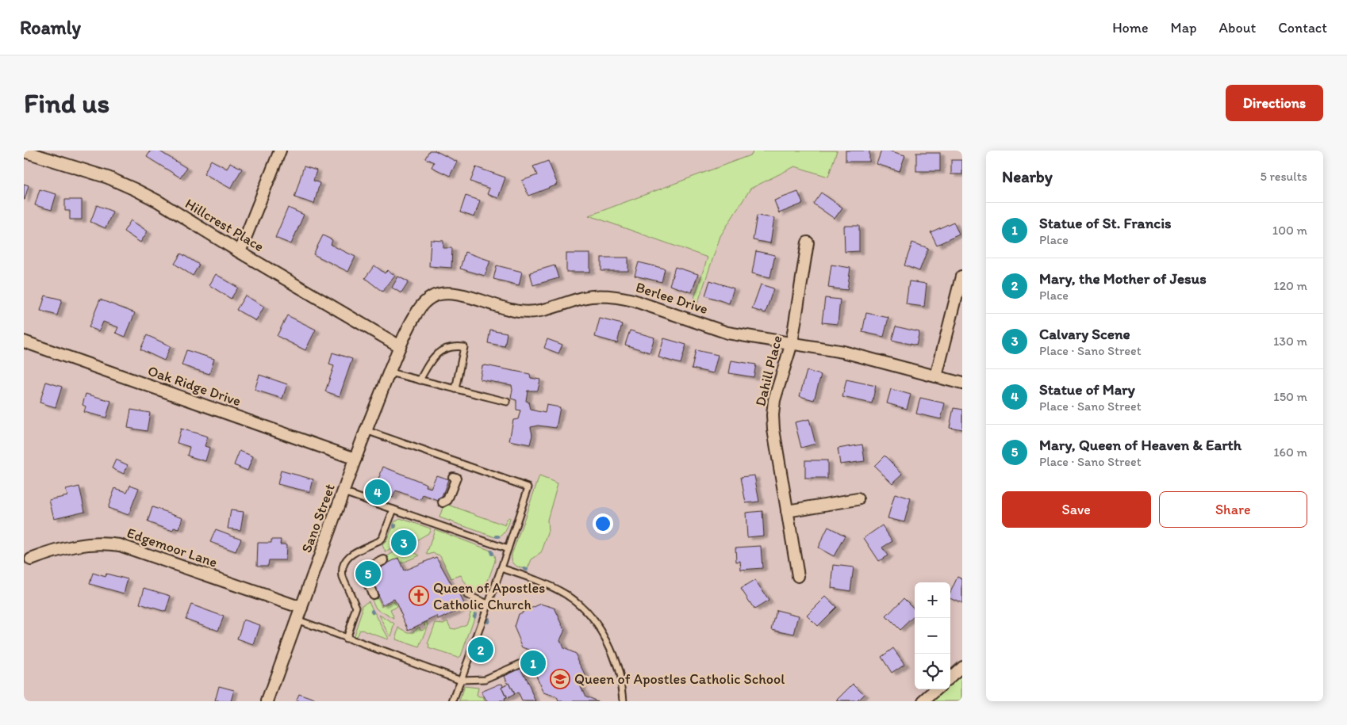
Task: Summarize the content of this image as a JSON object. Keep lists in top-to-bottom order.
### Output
{
  "streets": {
    "street": [
      "Hillcrest Place",
      "Berlee Drive",
      "Dahill Place",
      "Oak Ridge Drive",
      "Sano Street",
      "Edgemoor Lane"
    ]
  },
  "crossings": [
    ["Hillcrest Place", "Berlee Drive"],
    ["Hillcrest Place", "Sano Street"],
    ["Berlee Drive", "Dahill Place"],
    ["Berlee Drive", "Sano Street"],
    ["Oak Ridge Drive", "Sano Street"],
    ["Sano Street", "Edgemoor Lane"]
  ],
  "places": {
    "church": ["Queen of Apostles Catholic Church"],
    "school or university": ["Queen of Apostles Catholic School"]
  },
  "page": {
    "header": "Roamly",
    "nav": [
      "Home",
      "Map",
      "About",
      "Contact"
    ],
    "buttons": [
      "Directions",
      ["Save", "Share"]
    ],
    "title": "Find us",
    "heading": ["Nearby", "5 results"],
    "list": [
      {
        "mark": "1",
        "name": "Statue of St. Francis",
        "note": "Place",
        "value": "100 m"
      },
      {
        "mark": "2",
        "name": "Mary, the Mother of Jesus",
        "note": "Place",
        "value": "120 m"
      },
      {
        "mark": "3",
        "name": "Calvary Scene",
        "note": "Place · Sano Street",
        "value": "130 m"
      },
      {
        "mark": "4",
        "name": "Statue of Mary",
        "note": "Place · Sano Street",
        "value": "150 m"
      },
      {
        "mark": "5",
        "name": "Mary, Queen of Heaven & Earth",
        "note": "Place · Sano Street",
        "value": "160 m"
      }
    ],
    "pins": [
      "4",
      "3",
      "5",
      "2",
      "1"
    ],
    "map_buttons": ["+", "−"]
  }
}
